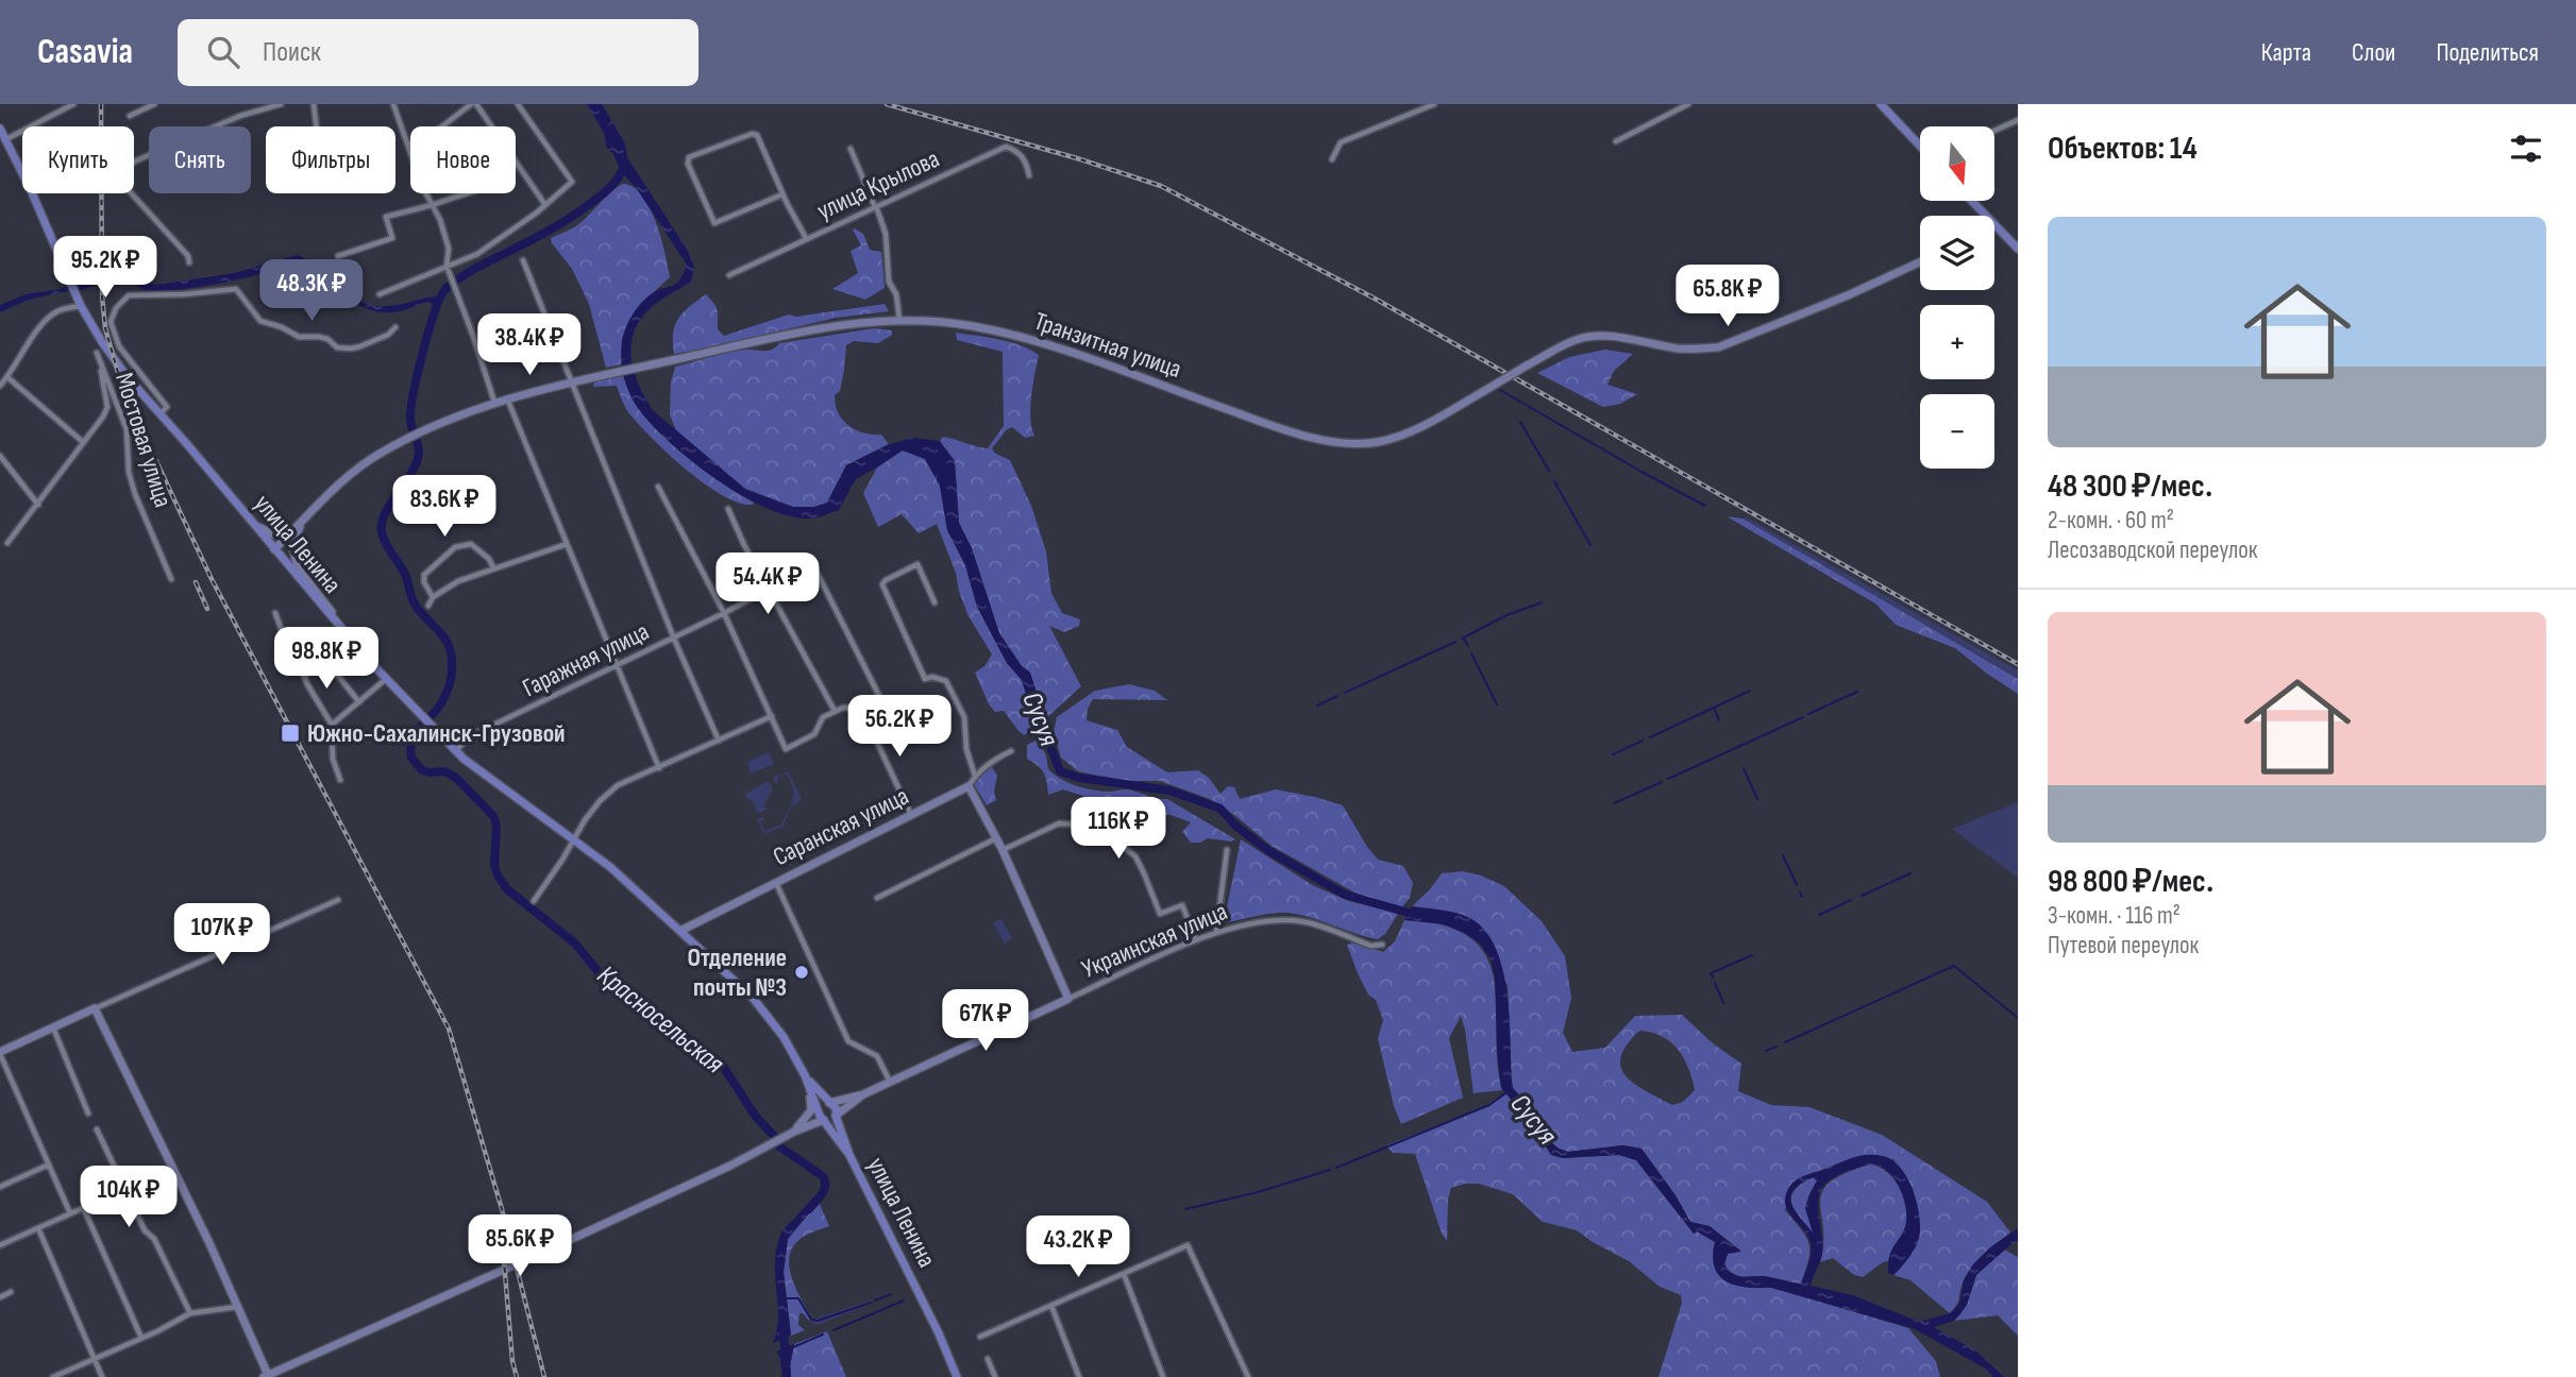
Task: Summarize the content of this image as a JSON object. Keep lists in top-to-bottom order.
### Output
{
  "streets": {
    "main road": [
      "Транзитная улица",
      "улица Ленина",
      "Саранская улица",
      "Украинская улица"
    ],
    "street": ["улица Крылова", "Мостовая улица", "Гаражная улица"]
  },
  "crossings": [
    ["Транзитная улица", "улица Ленина"],
    ["улица Ленина", "Гаражная улица"],
    ["улица Ленина", "Саранская улица"],
    ["улица Ленина", "Украинская улица"]
  ],
  "water": ["Сусуя", "Красносельская"],
  "places": {
    "transit": ["Южно-Сахалинск-Грузовой"],
    "other": ["Отделение почты №3"]
  },
  "north": "bottom",
  "page": {
    "header": "Casavia",
    "search": "Поиск",
    "nav": ["Карта", "Слои", "Поделиться"],
    "heading": "Объектов: 14",
    "map_buttons": ["+", "−"],
    "chip": [
      "Купить",
      "Снять",
      "Фильтры",
      "Новое"
    ],
    "list": [
      {
        "name": "48 300 ₽/мес.",
        "note": "2-комн. · 60 m² · Лесозаводской переулок"
      },
      {
        "name": "98 800 ₽/мес.",
        "note": "3-комн. · 116 m² · Путевой переулок"
      }
    ],
    "price": [
      "95.2K ₽",
      "48.3K ₽",
      "65.8K ₽",
      "38.4K ₽",
      "83.6K ₽",
      "54.4K ₽",
      "98.8K ₽",
      "56.2K ₽",
      "116K ₽",
      "107K ₽",
      "67K ₽",
      "104K ₽",
      "85.6K ₽",
      "43.2K ₽"
    ]
  }
}
